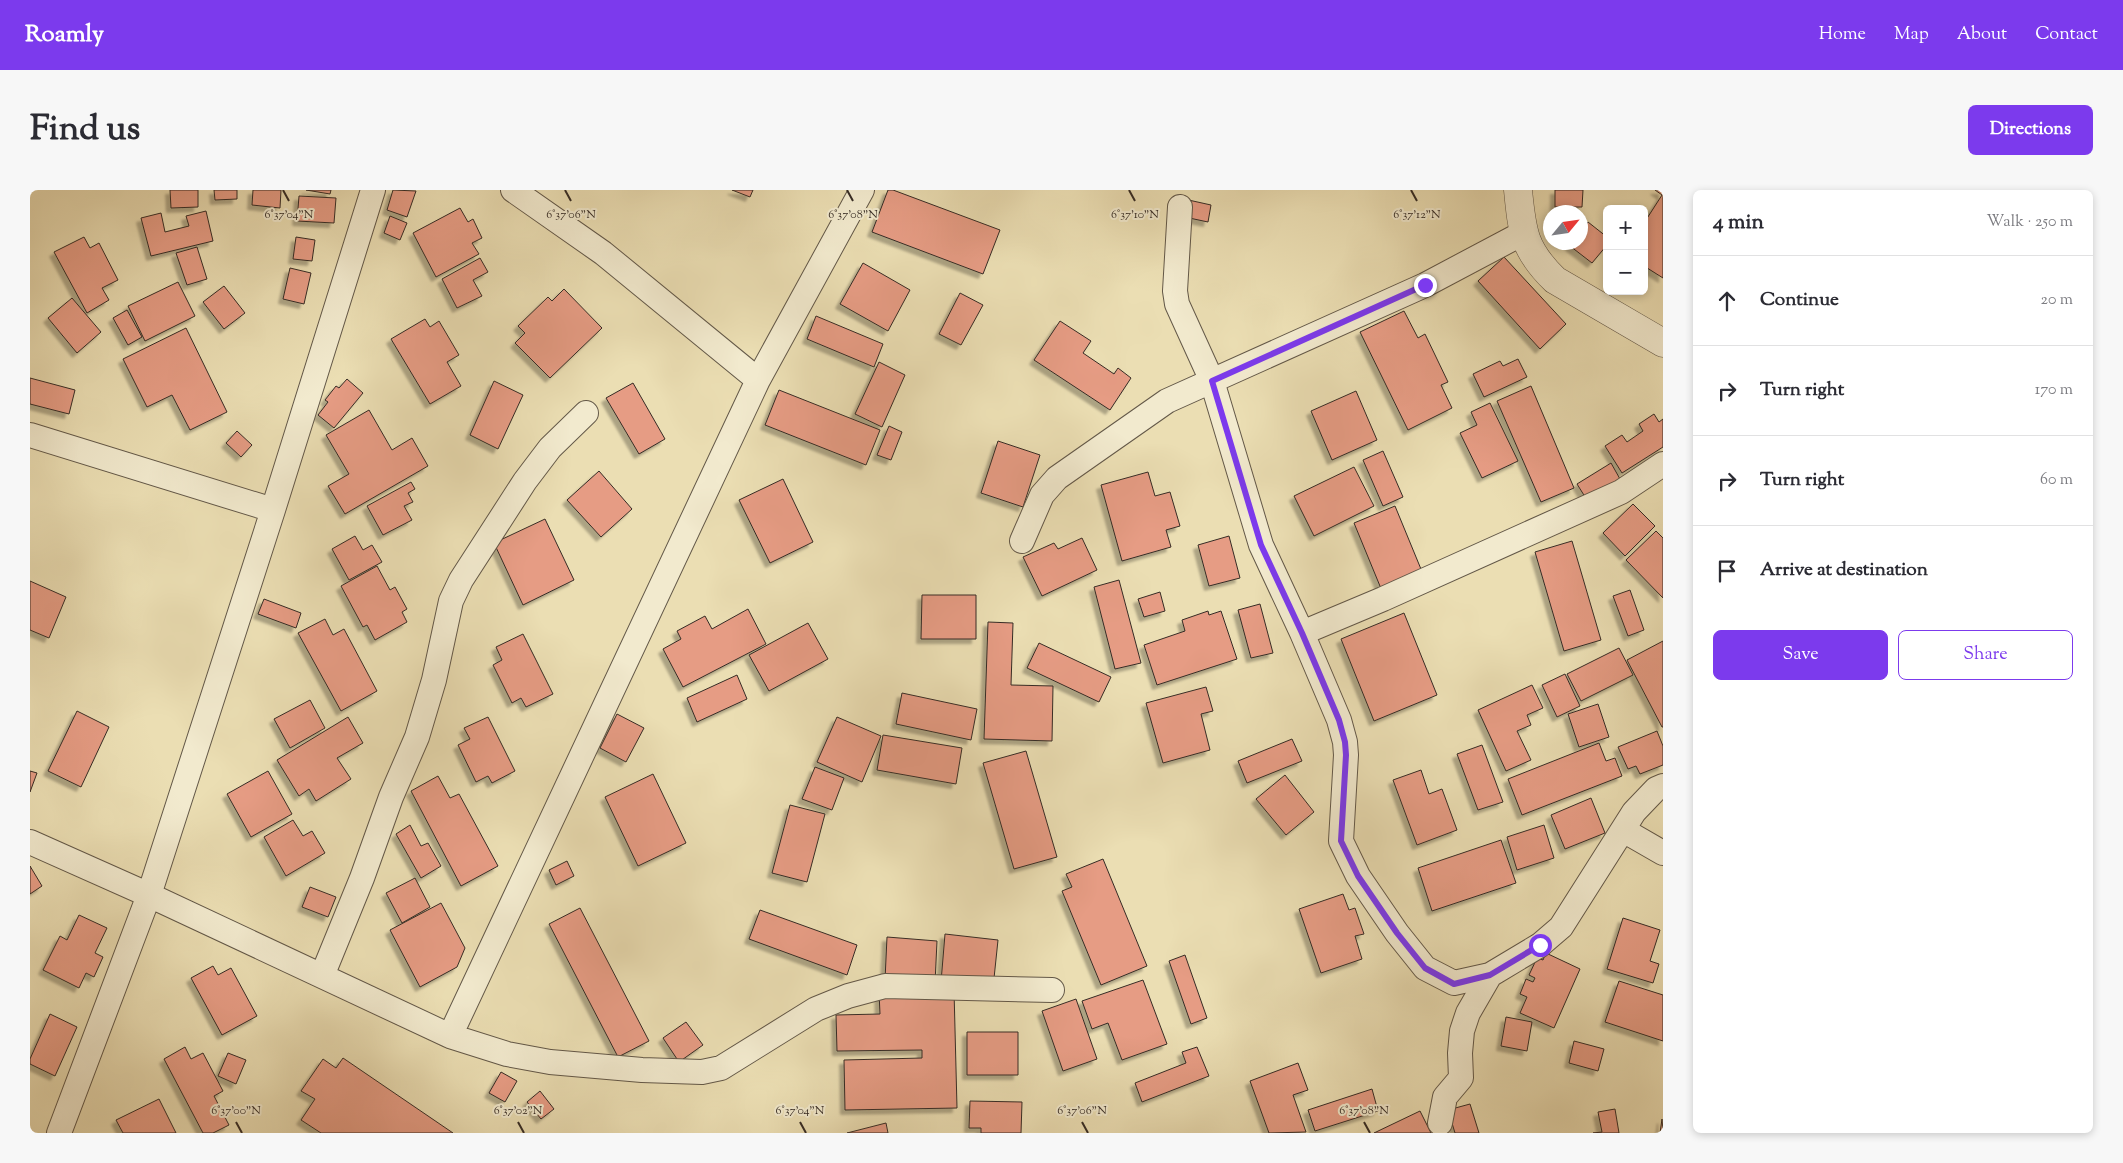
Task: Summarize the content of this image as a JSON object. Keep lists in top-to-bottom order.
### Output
{
  "north": "top right",
  "page": {
    "header": "Roamly",
    "nav": [
      "Home",
      "Map",
      "About",
      "Contact"
    ],
    "title": "Find us",
    "buttons": [
      "Directions",
      ["Save", "Share"]
    ],
    "heading": ["4 min", "Walk · 250 m"],
    "map_buttons": ["+", "−"],
    "list": [
      ["Continue", "20 m"],
      ["Turn right", "170 m"],
      ["Turn right", "60 m"],
      "Arrive at destination"
    ]
  },
  "coordinates": [
    "6°37'04\"N",
    "6°37'06\"N",
    "6°37'08\"N",
    "6°37'10\"N",
    "6°37'12\"N",
    "6°37'00\"N",
    "6°37'02\"N"
  ]
}
